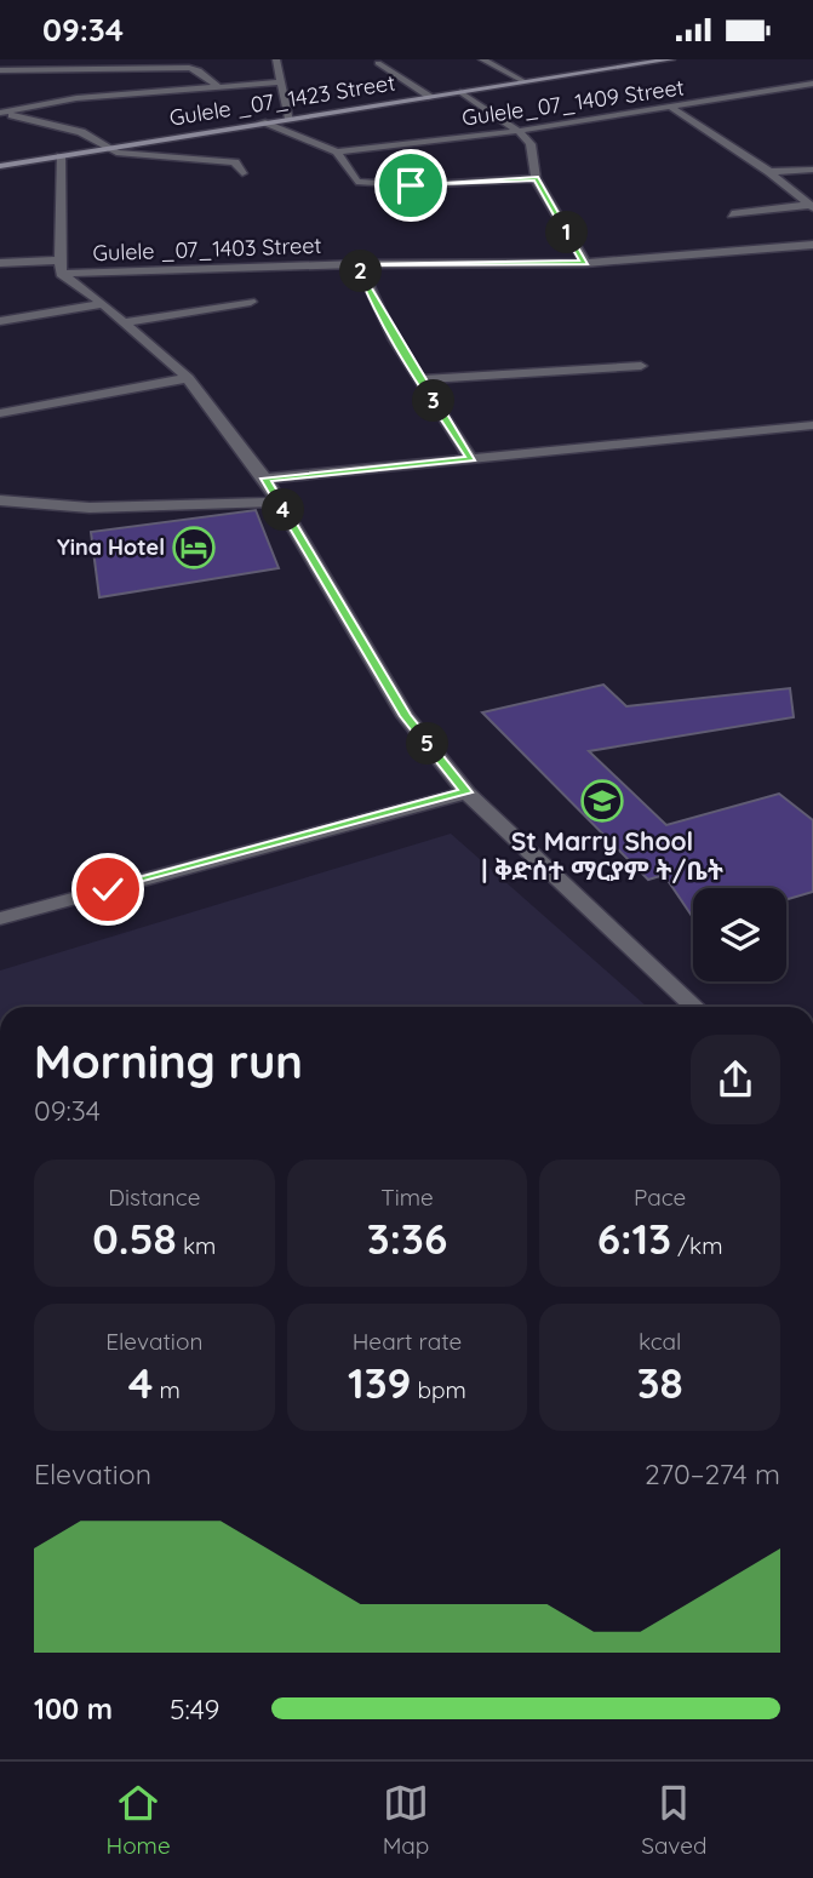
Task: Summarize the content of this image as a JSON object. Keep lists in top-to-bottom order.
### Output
{
  "streets": {
    "main road": ["Gulele _07_1423 Street"],
    "street": ["Gulele_07_1409 Street", "Gulele _07_1403 Street"]
  },
  "places": {
    "hotel": ["Yina Hotel"],
    "school or university": ["St Marry Shool | ቅድሰተ ማርያም ት/ቤት"]
  },
  "page": {
    "status": "09:34",
    "pins": [
      "1",
      "2",
      "3",
      "4",
      "5"
    ],
    "heading": ["Morning run", "09:34"],
    "stats": [
      ["Distance", "0.58 km"],
      ["Time", "3:36"],
      ["Pace", "6:13 /km"],
      ["Elevation", "4 m"],
      ["Heart rate", "139 bpm"],
      ["kcal", "38"]
    ],
    "chart": ["Elevation", "270–274 m"],
    "list": [
      {
        "name": "100 m",
        "note": "5:49"
      }
    ],
    "tabs": ["Home", "Map", "Saved"]
  }
}
